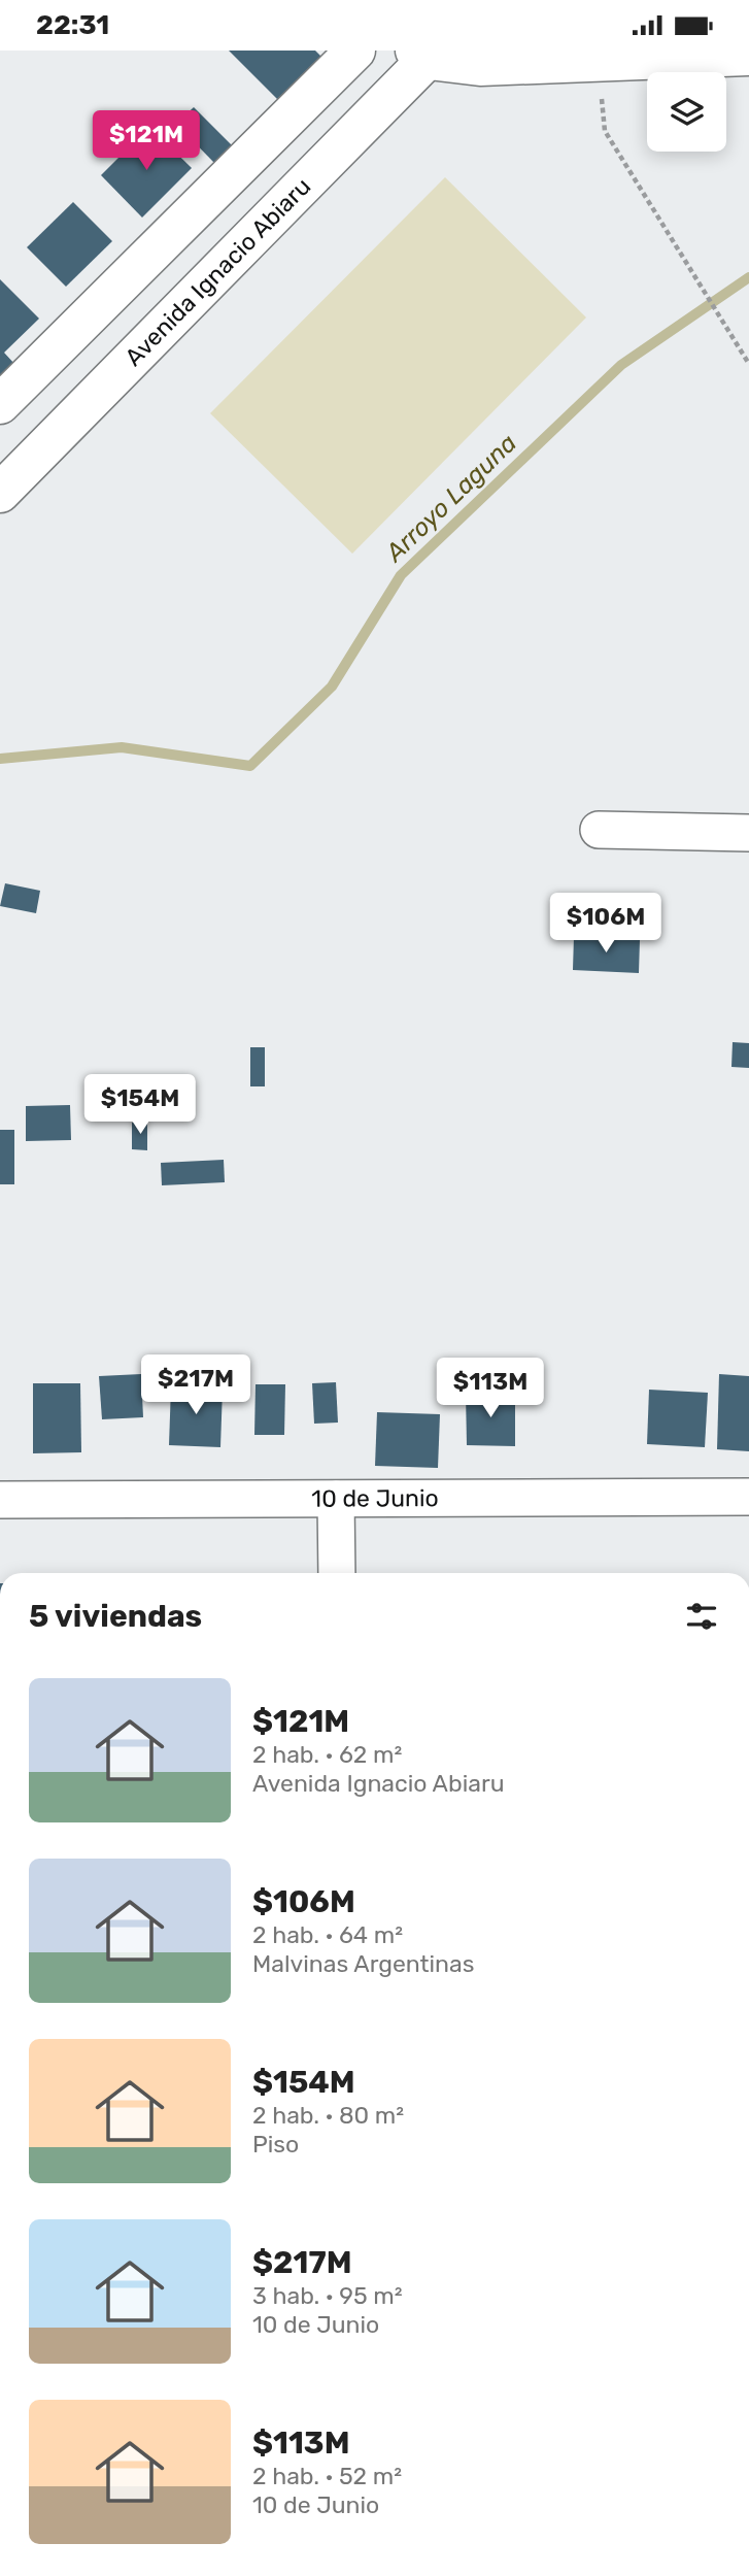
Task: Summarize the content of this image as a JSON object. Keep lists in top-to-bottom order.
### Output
{
  "streets": {
    "street": ["Avenida Ignacio Abiaru", "10 de Junio"]
  },
  "water": ["Arroyo Laguna"],
  "page": {
    "status": "22:31",
    "price": [
      "$121M",
      "$106M",
      "$154M",
      "$217M",
      "$113M"
    ],
    "heading": "5 viviendas",
    "list": [
      {
        "name": "$121M",
        "note": "2 hab. · 62 m² · Avenida Ignacio Abiaru"
      },
      {
        "name": "$106M",
        "note": "2 hab. · 64 m² · Malvinas Argentinas"
      },
      {
        "name": "$154M",
        "note": "2 hab. · 80 m² · Piso"
      },
      {
        "name": "$217M",
        "note": "3 hab. · 95 m² · 10 de Junio"
      },
      {
        "name": "$113M",
        "note": "2 hab. · 52 m² · 10 de Junio"
      }
    ]
  }
}
